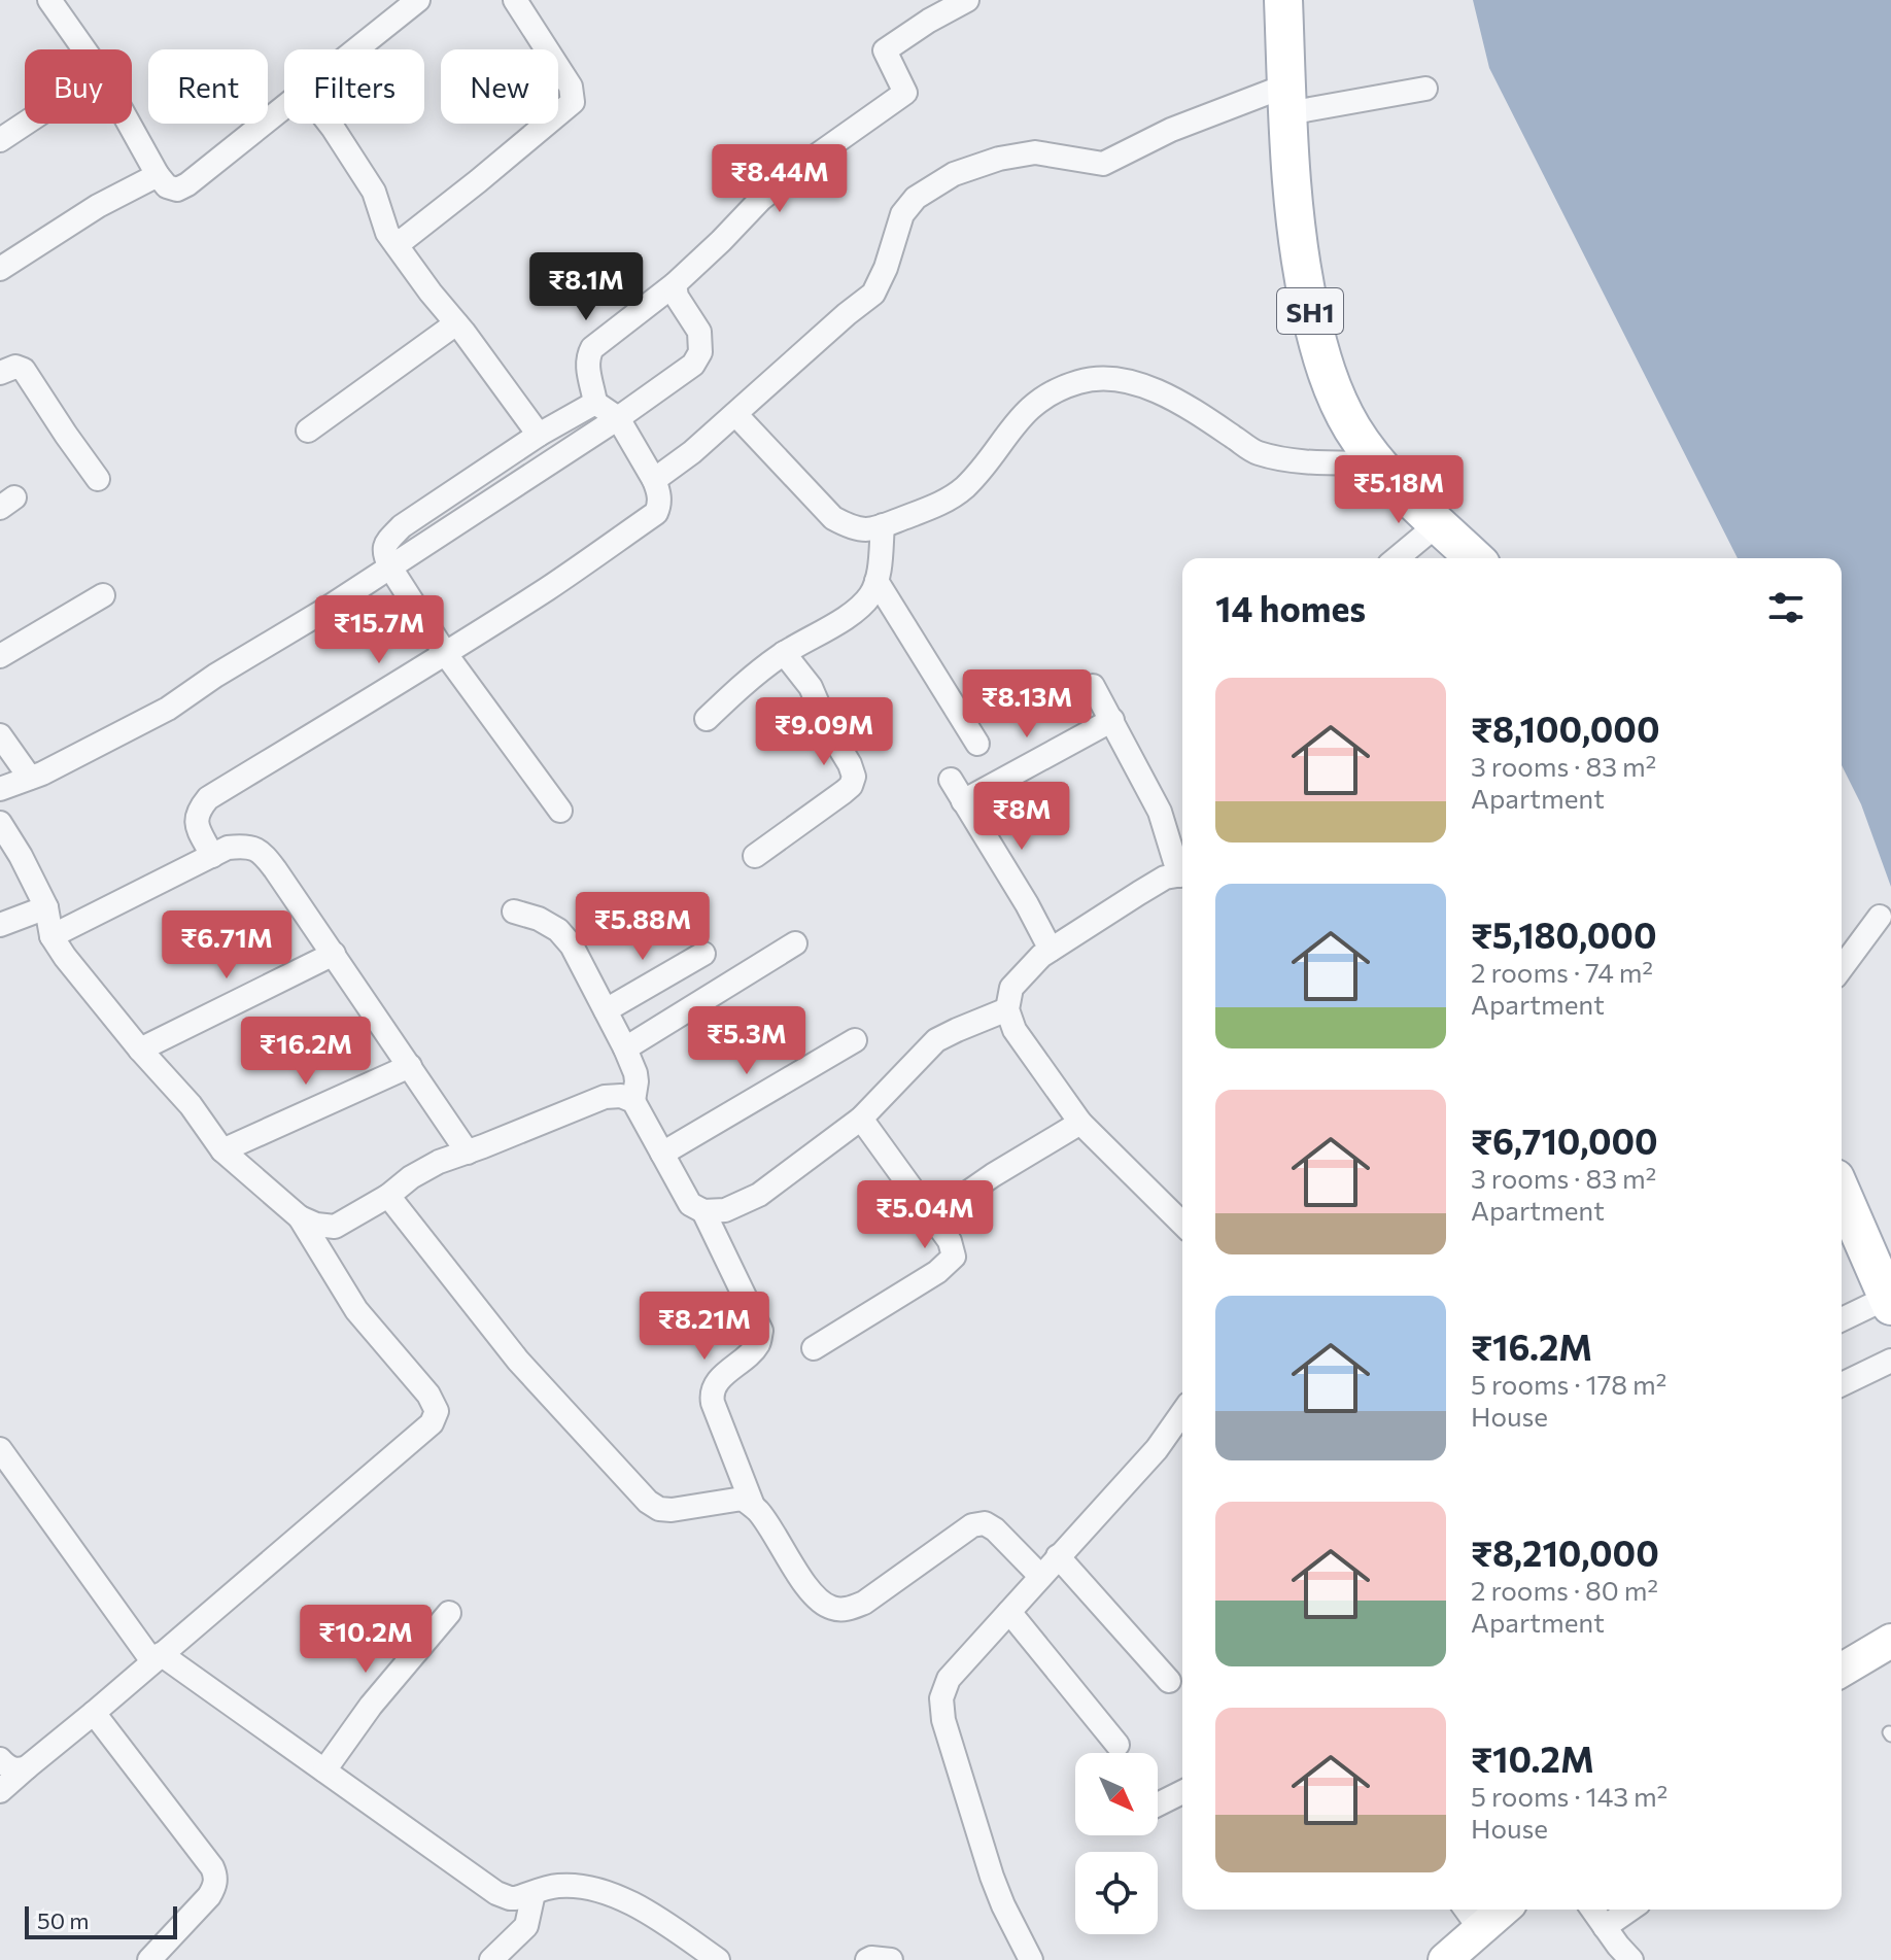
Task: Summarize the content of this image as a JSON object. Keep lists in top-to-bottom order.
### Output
{
  "streets": {
    "main road": ["SH1"]
  },
  "scale_bar": "50 m",
  "north": "bottom right",
  "page": {
    "chip": [
      "Buy",
      "Rent",
      "Filters",
      "New"
    ],
    "price": [
      "₹8.44M",
      "₹8.1M",
      "₹5.18M",
      "₹15.7M",
      "₹8.13M",
      "₹9.09M",
      "₹8M",
      "₹5.88M",
      "₹6.71M",
      "₹5.3M",
      "₹16.2M",
      "₹5.04M",
      "₹8.21M",
      "₹10.2M"
    ],
    "heading": "14 homes",
    "list": [
      {
        "name": "₹8,100,000",
        "note": "3 rooms · 83 m² · Apartment"
      },
      {
        "name": "₹5,180,000",
        "note": "2 rooms · 74 m² · Apartment"
      },
      {
        "name": "₹6,710,000",
        "note": "3 rooms · 83 m² · Apartment"
      },
      {
        "name": "₹16.2M",
        "note": "5 rooms · 178 m² · House"
      },
      {
        "name": "₹8,210,000",
        "note": "2 rooms · 80 m² · Apartment"
      },
      {
        "name": "₹10.2M",
        "note": "5 rooms · 143 m² · House"
      }
    ],
    "scale": "50 m"
  }
}
